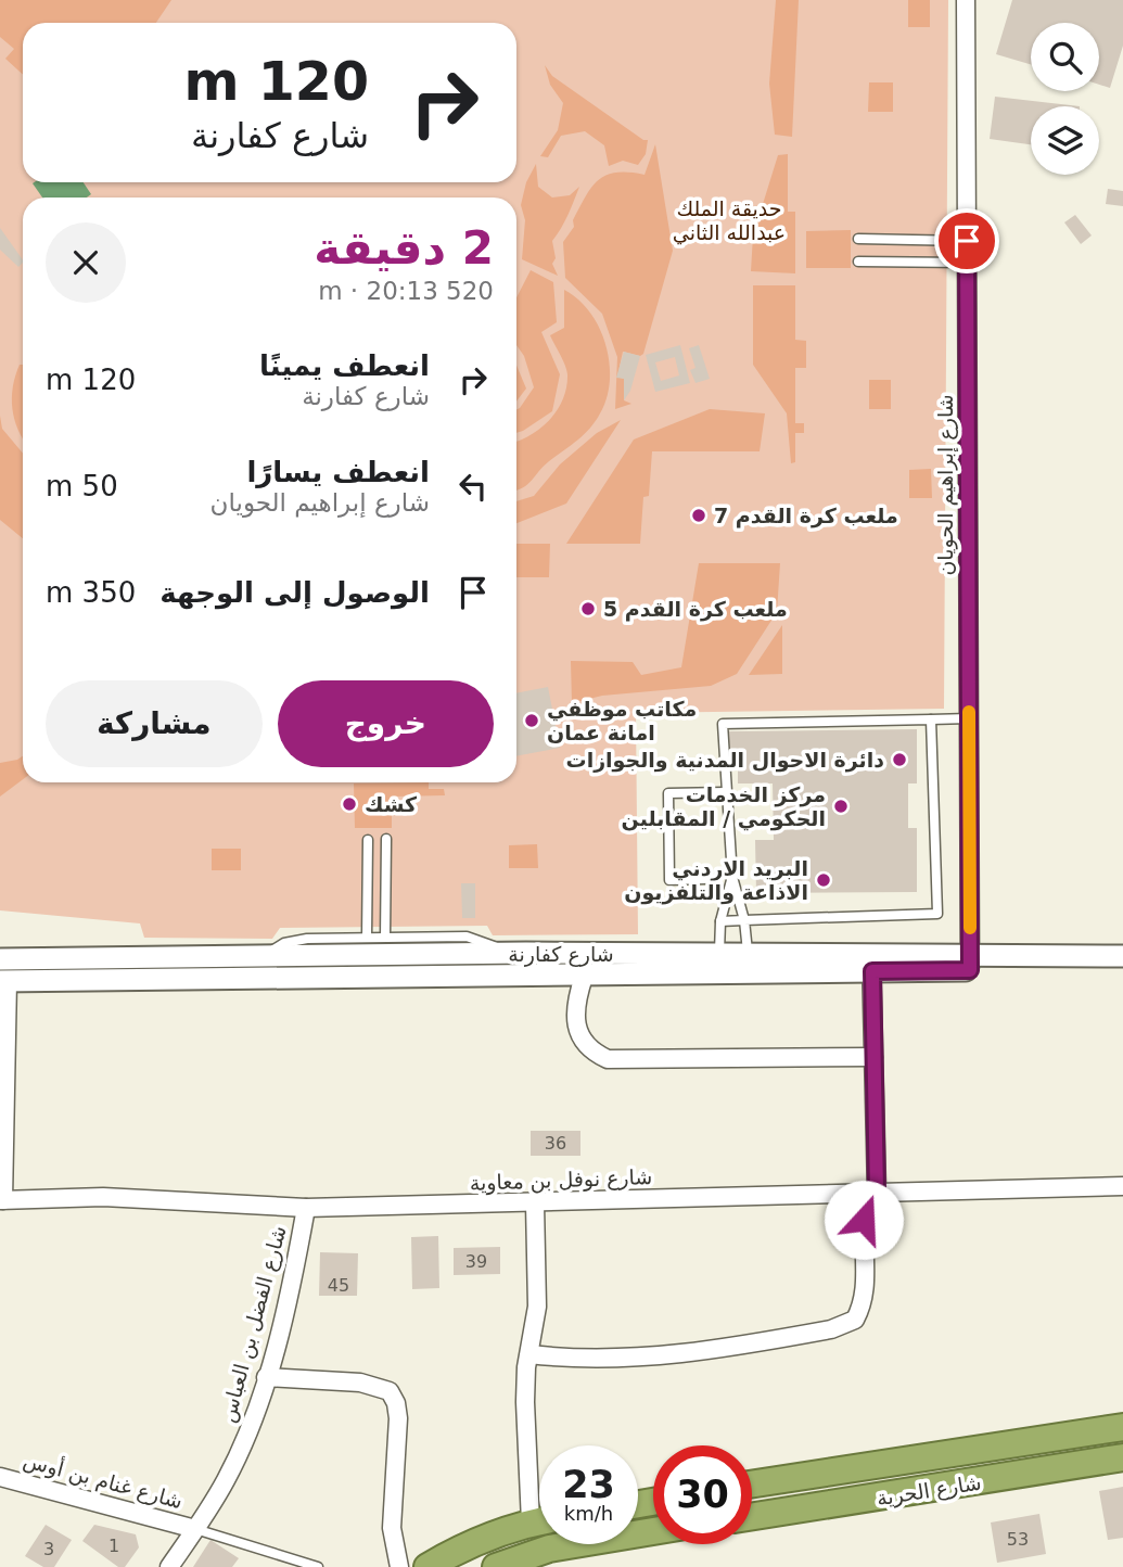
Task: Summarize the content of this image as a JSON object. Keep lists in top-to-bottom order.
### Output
{
  "streets": {
    "highway": ["شارع الحرية"],
    "street": [
      "شارع إبراهيم الحويان",
      "شارع كفارنة",
      "شارع نوفل بن معاوية",
      "شارع الفضل بن العباس",
      "شارع غنام بن أوس"
    ]
  },
  "crossings": [
    ["شارع إبراهيم الحويان", "شارع كفارنة"],
    ["شارع نوفل بن معاوية", "شارع الفضل بن العباس"],
    ["شارع الفضل بن العباس", "شارع غنام بن أوس"]
  ],
  "parks": ["حديقة الملك عبدالله الثاني"],
  "places": [
    "ملعب كرة القدم 7",
    "ملعب كرة القدم 5",
    "مكاتب موظفي امانة عمان",
    "دائرة الاحوال المدنية والجوازات",
    "كشك",
    "مركز الخدمات الحكومي / المقابلين",
    "البريد الاردني الاذاعة والتلفزيون"
  ],
  "house_numbers": [
    "36",
    "39",
    "45",
    "53",
    "1",
    "3"
  ],
  "page": {
    "turn": ["120 m", "شارع كفارنة"],
    "heading": ["2 دقيقة", "520 m · 20:13"],
    "list": [
      {
        "name": "انعطف يمينًا",
        "note": "شارع كفارنة",
        "value": "120 m"
      },
      {
        "name": "انعطف يسارًا",
        "note": "شارع إبراهيم الحويان",
        "value": "50 m"
      },
      {
        "name": "الوصول إلى الوجهة",
        "value": "350 m"
      }
    ],
    "buttons": ["خروج", "مشاركة"],
    "speed": "23 km/h",
    "limit": "30"
  }
}
